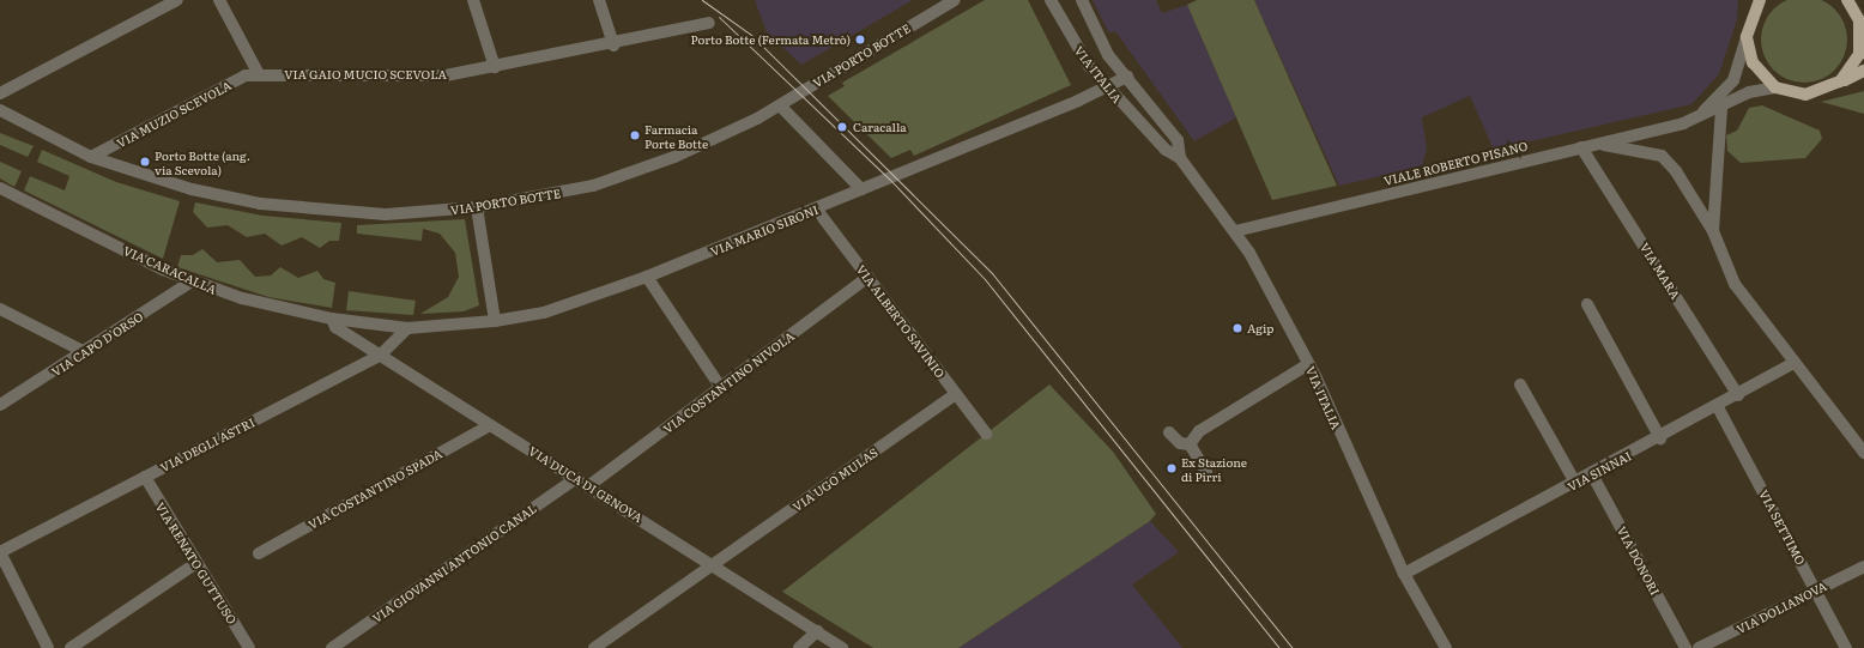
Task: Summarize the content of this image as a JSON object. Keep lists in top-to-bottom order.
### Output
{
  "streets": {
    "street": [
      "VIA PORTO BOTTE",
      "VIA GAIO MUCIO SCEVOLA",
      "VIA ITALIA",
      "VIA MUZIO SCEVOLA",
      "VIALE ROBERTO PISANO",
      "VIA MARIO SIRONI",
      "VIA CARACALLA",
      "VIA MARA",
      "VIA ALBERTO SAVINIO",
      "VIA CAPO D'ORSO",
      "VIA COSTANTINO NIVOLA",
      "VIA DEGLI ASTRI",
      "VIA SINNAI",
      "VIA UGO MULAS",
      "VIA DUCA DI GENOVA",
      "VIA COSTANTINO SPADA",
      "VIA SETTIMO",
      "VIA DONORI",
      "VIA RENATO GUTTUSO",
      "VIA GIOVANNI ANTONIO CANAL",
      "VIA DOLIANOVA"
    ]
  },
  "crossings": [
    ["VIA PORTO BOTTE", "VIA MUZIO SCEVOLA"],
    ["VIA GAIO MUCIO SCEVOLA", "VIA MUZIO SCEVOLA"],
    ["VIA ITALIA", "VIALE ROBERTO PISANO"],
    ["VIA ITALIA", "VIA MARIO SIRONI"],
    ["VIA ITALIA", "VIA SINNAI"],
    ["VIALE ROBERTO PISANO", "VIA MARA"],
    ["VIA MARIO SIRONI", "VIA CARACALLA"],
    ["VIA MARIO SIRONI", "VIA ALBERTO SAVINIO"],
    ["VIA MARIO SIRONI", "VIA DEGLI ASTRI"],
    ["VIA CARACALLA", "VIA CAPO D'ORSO"],
    ["VIA CARACALLA", "VIA DEGLI ASTRI"],
    ["VIA CARACALLA", "VIA DUCA DI GENOVA"],
    ["VIA MARA", "VIA SINNAI"],
    ["VIA ALBERTO SAVINIO", "VIA COSTANTINO NIVOLA"],
    ["VIA ALBERTO SAVINIO", "VIA UGO MULAS"],
    ["VIA COSTANTINO NIVOLA", "VIA DUCA DI GENOVA"],
    ["VIA DEGLI ASTRI", "VIA DUCA DI GENOVA"],
    ["VIA DEGLI ASTRI", "VIA RENATO GUTTUSO"],
    ["VIA SINNAI", "VIA SETTIMO"],
    ["VIA SINNAI", "VIA DONORI"],
    ["VIA UGO MULAS", "VIA DUCA DI GENOVA"],
    ["VIA DUCA DI GENOVA", "VIA COSTANTINO SPADA"],
    ["VIA DUCA DI GENOVA", "VIA GIOVANNI ANTONIO CANAL"],
    ["VIA SETTIMO", "VIA DOLIANOVA"]
  ],
  "places": [
    "Porto Botte (Fermata Metrò)",
    "Caracalla",
    "Farmacia Porte Botte",
    "Porto Botte (ang. via Scevola)",
    "Agip",
    "Ex Stazione di Pirri"
  ]
}
